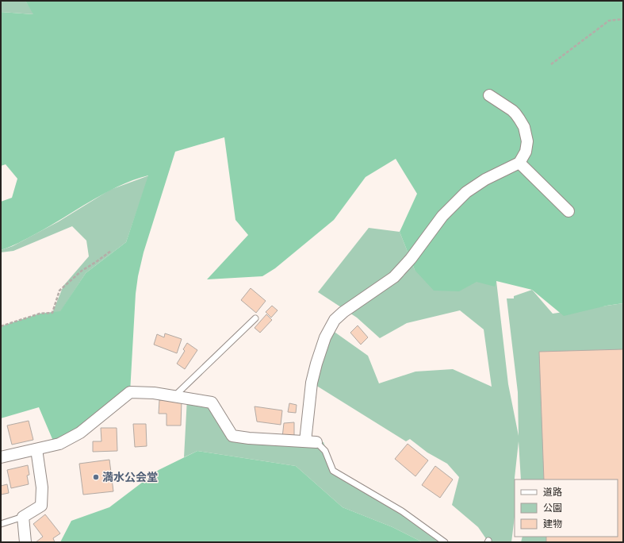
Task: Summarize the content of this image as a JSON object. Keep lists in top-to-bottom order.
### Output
{
  "places": ["満水公会堂"],
  "legend": ["道路", "公園", "建物"]
}
